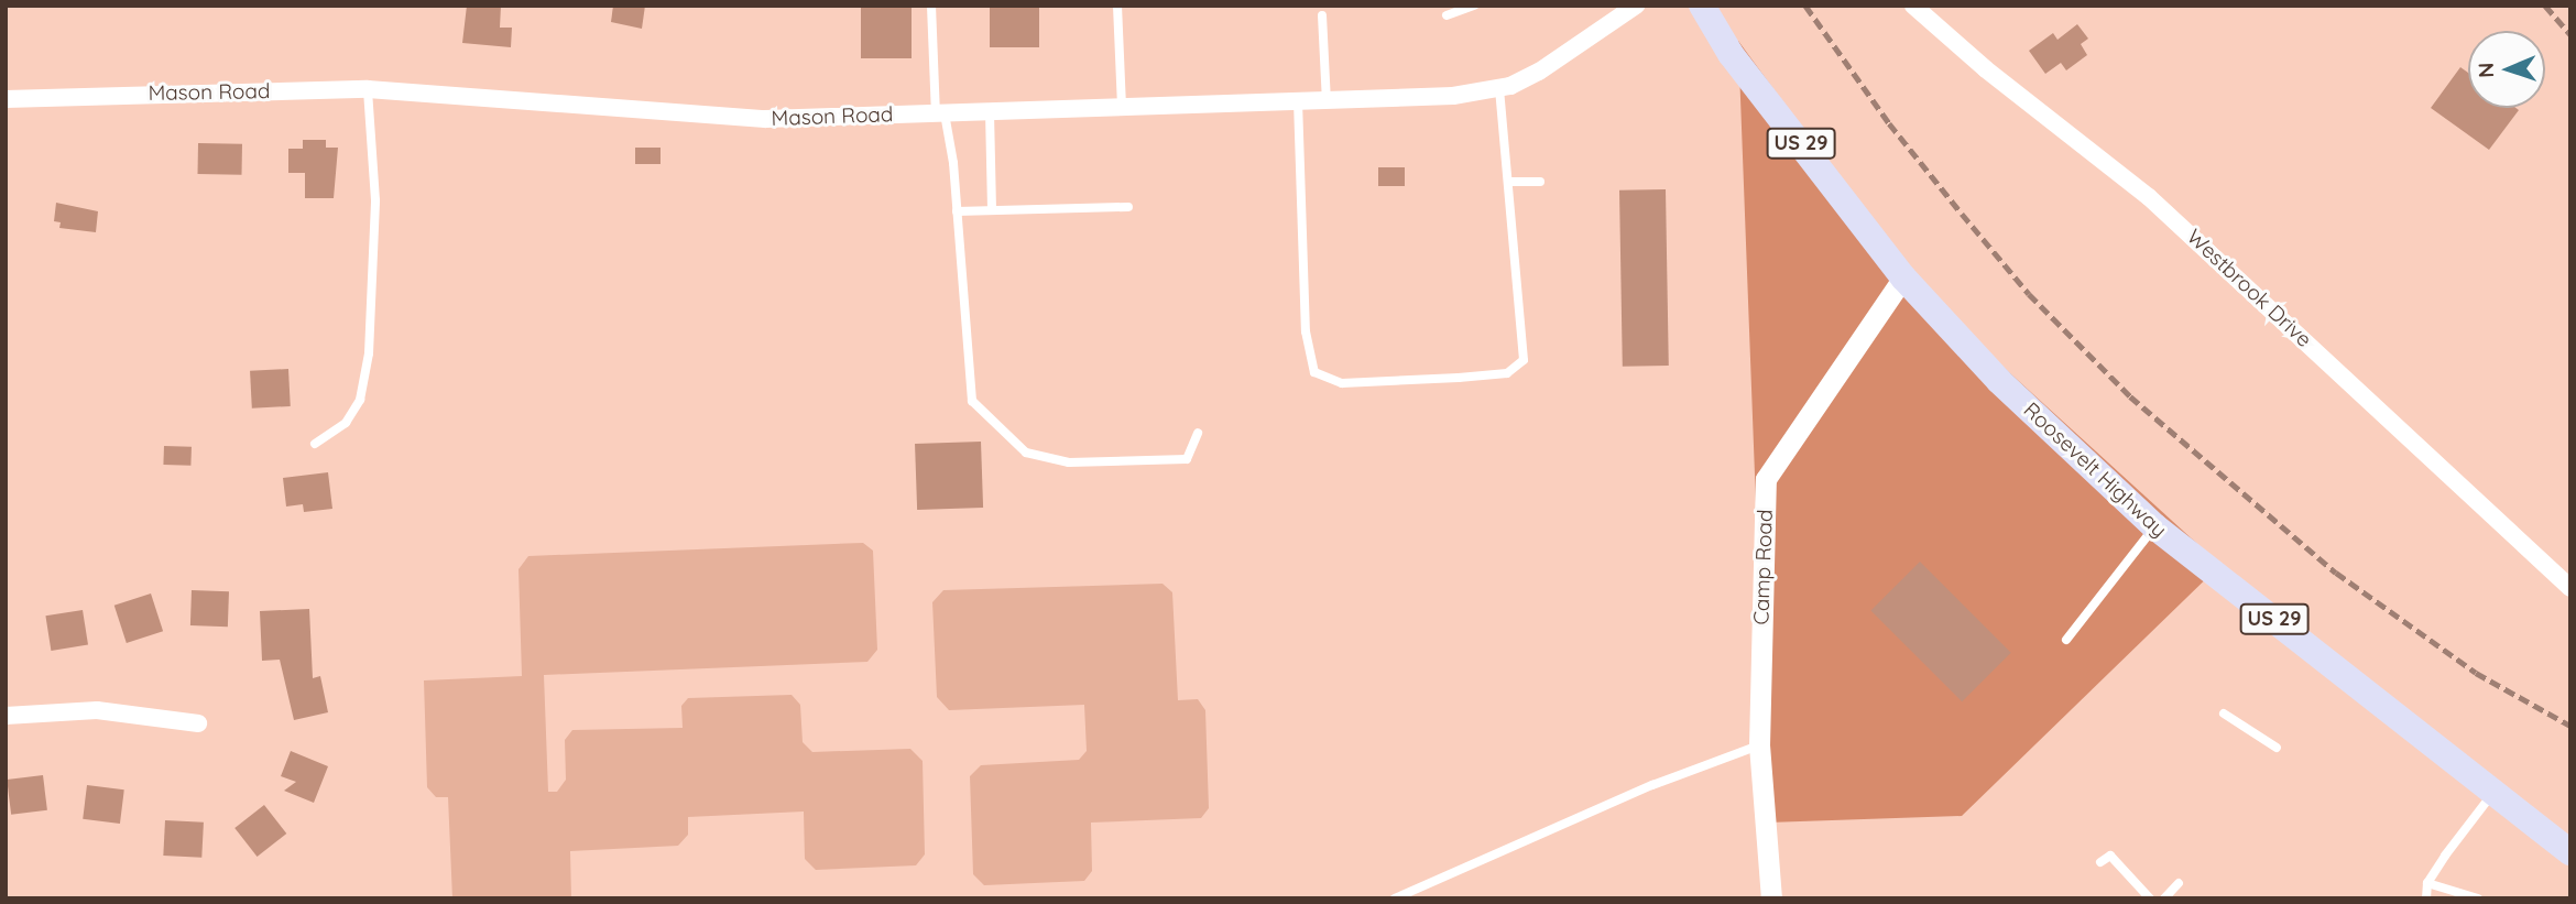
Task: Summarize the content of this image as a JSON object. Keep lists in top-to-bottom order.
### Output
{
  "streets": {
    "main road": ["US 29", "Roosevelt Highway"],
    "street": ["Mason Road", "Westbrook Drive", "Camp Road"]
  },
  "crossings": [
    ["Roosevelt Highway", "Camp Road"]
  ],
  "north": "left"
}
